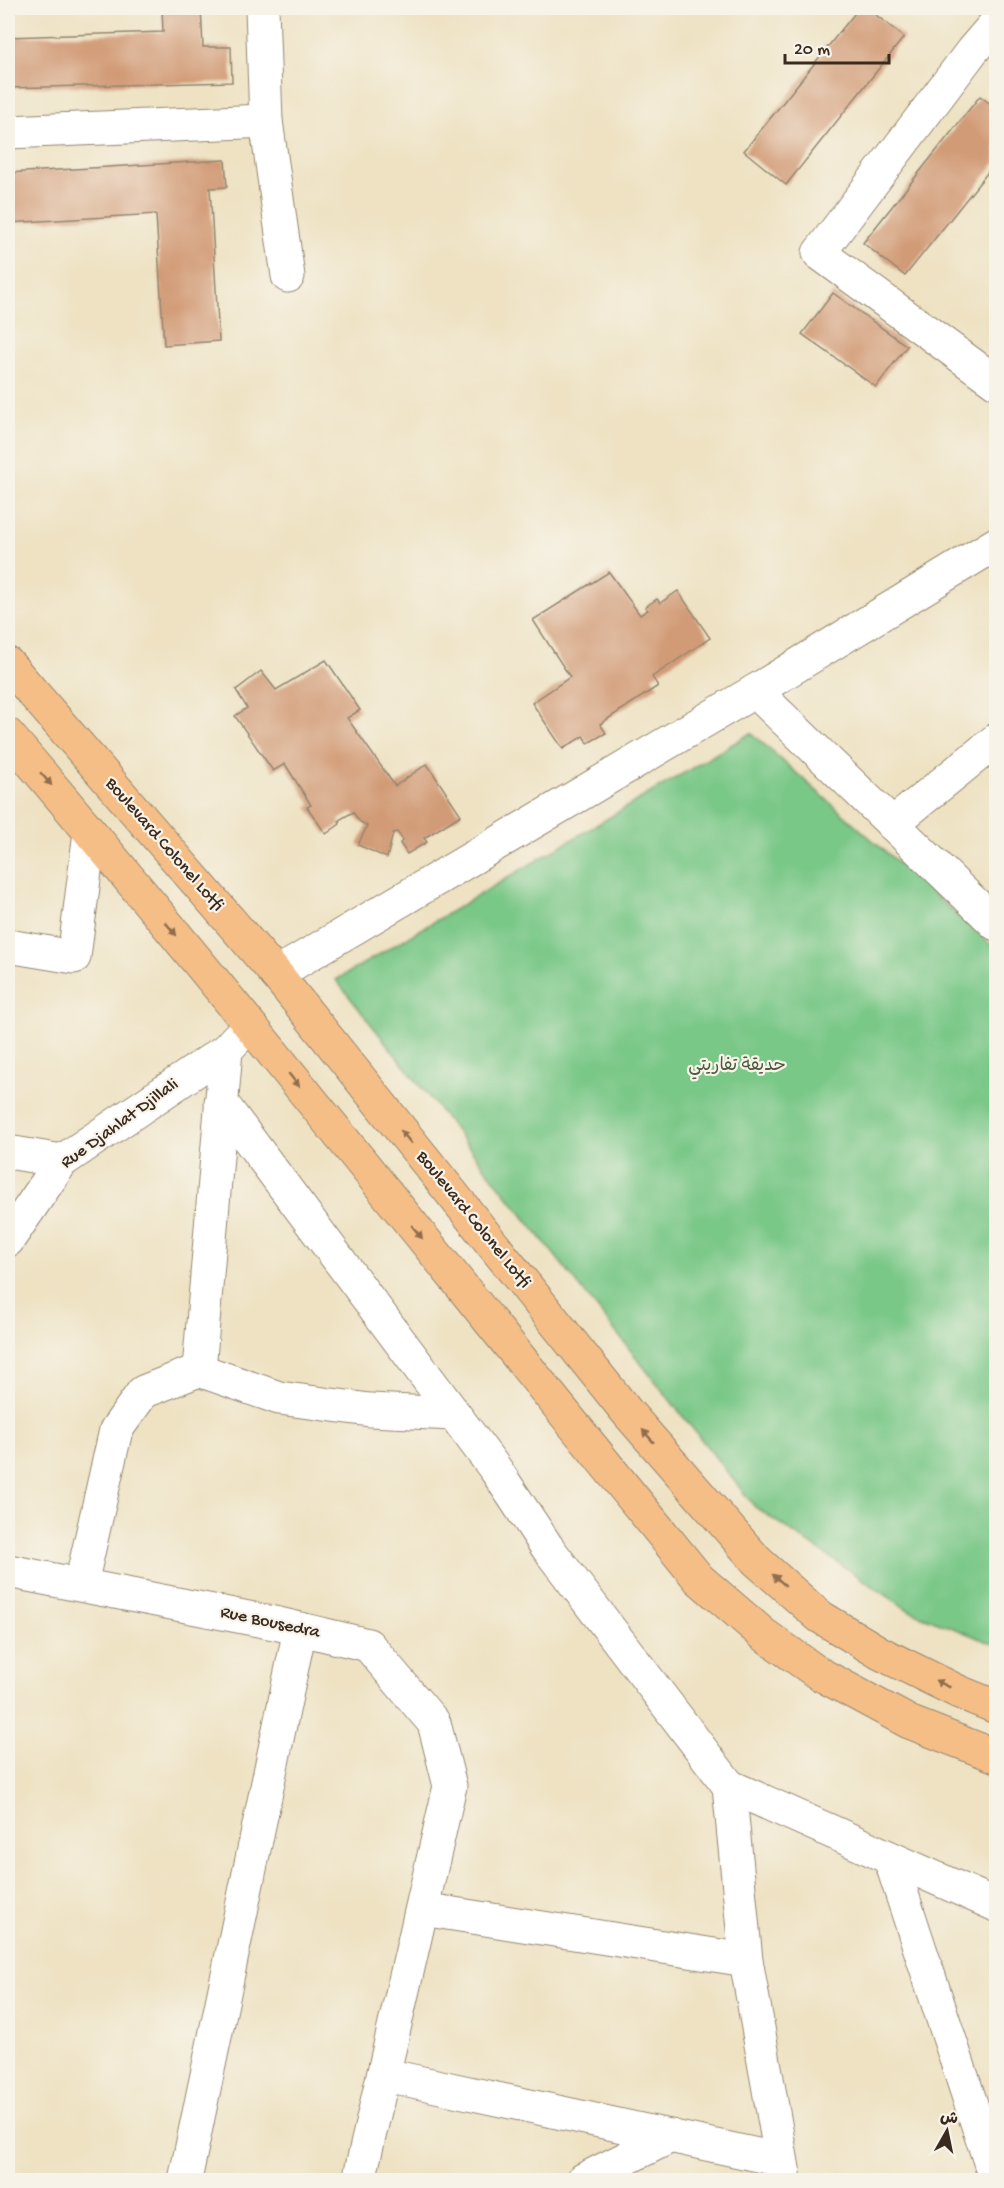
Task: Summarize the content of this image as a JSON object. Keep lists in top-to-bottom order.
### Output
{
  "streets": {
    "main road": ["Boulevard Colonel Lotfi"],
    "street": ["Rue Djahlat Djillali", "Rue Bousedra"]
  },
  "parks": ["حديقة تفاريتي"],
  "scale_bar": "20 m",
  "north": "top"
}
